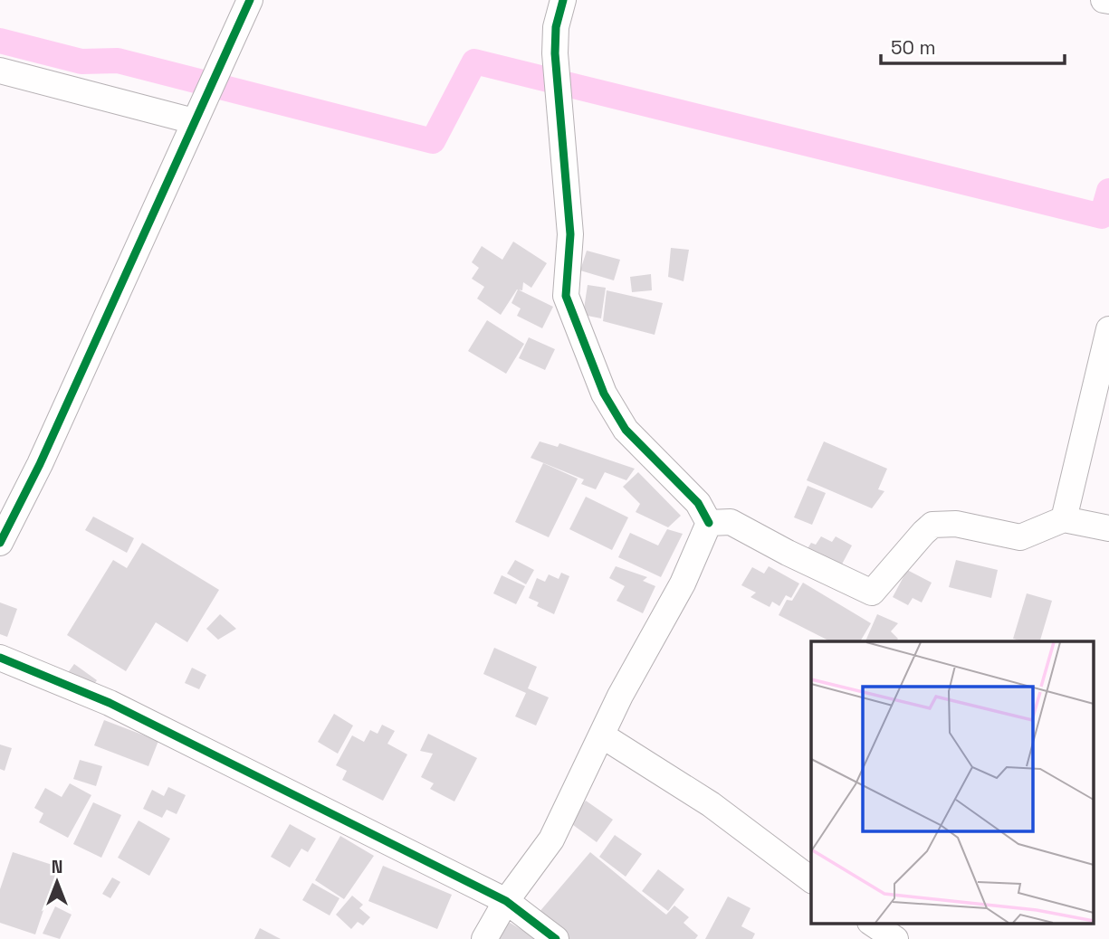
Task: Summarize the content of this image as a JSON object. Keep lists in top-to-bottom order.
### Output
{
  "scale_bar": "50 m",
  "north": "top"
}
